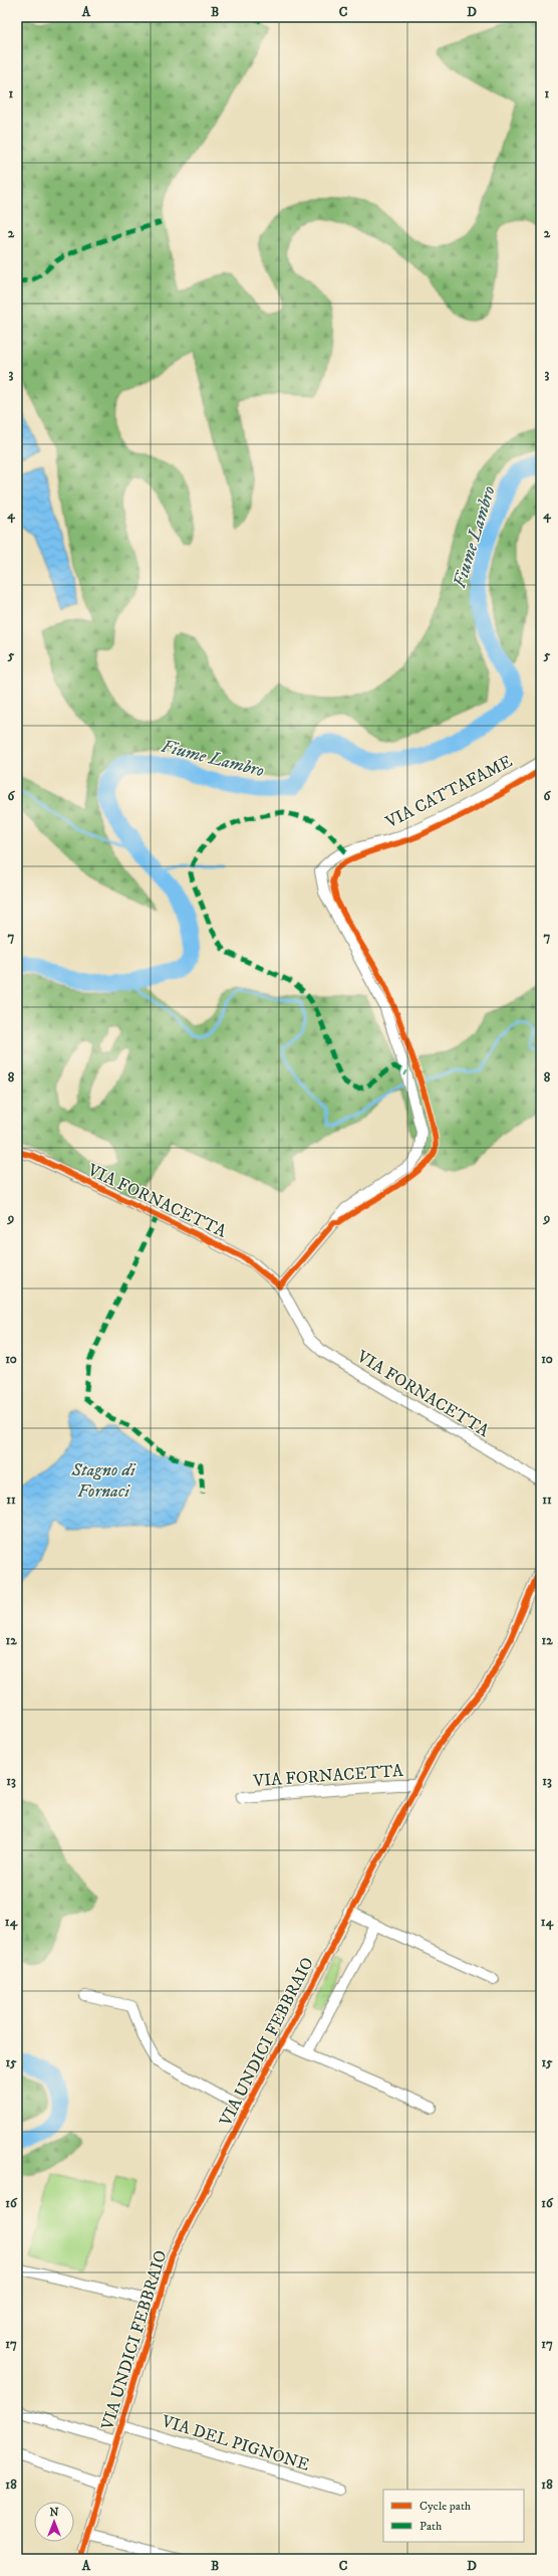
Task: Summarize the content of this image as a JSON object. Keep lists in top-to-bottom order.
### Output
{
  "streets": {
    "street": [
      "VIA CATTAFAME",
      "VIA FORNACETTA",
      "VIA UNDICI FEBBRAIO",
      "VIA DEL PIGNONE"
    ]
  },
  "crossings": [
    ["VIA CATTAFAME", "VIA FORNACETTA"],
    ["VIA FORNACETTA", "VIA UNDICI FEBBRAIO"],
    ["VIA UNDICI FEBBRAIO", "VIA DEL PIGNONE"]
  ],
  "water": ["Fiume Lambro", "Stagno di Fornaci"],
  "legend": ["Cycle path", "Path"],
  "north": "top",
  "grid": {
    "columns": [
      "A",
      "B",
      "C",
      "D"
    ],
    "rows": [
      "1",
      "2",
      "3",
      "4",
      "5",
      "6",
      "7",
      "8",
      "9",
      "10",
      "11",
      "12",
      "13",
      "14",
      "15",
      "16",
      "17",
      "18"
    ]
  }
}
